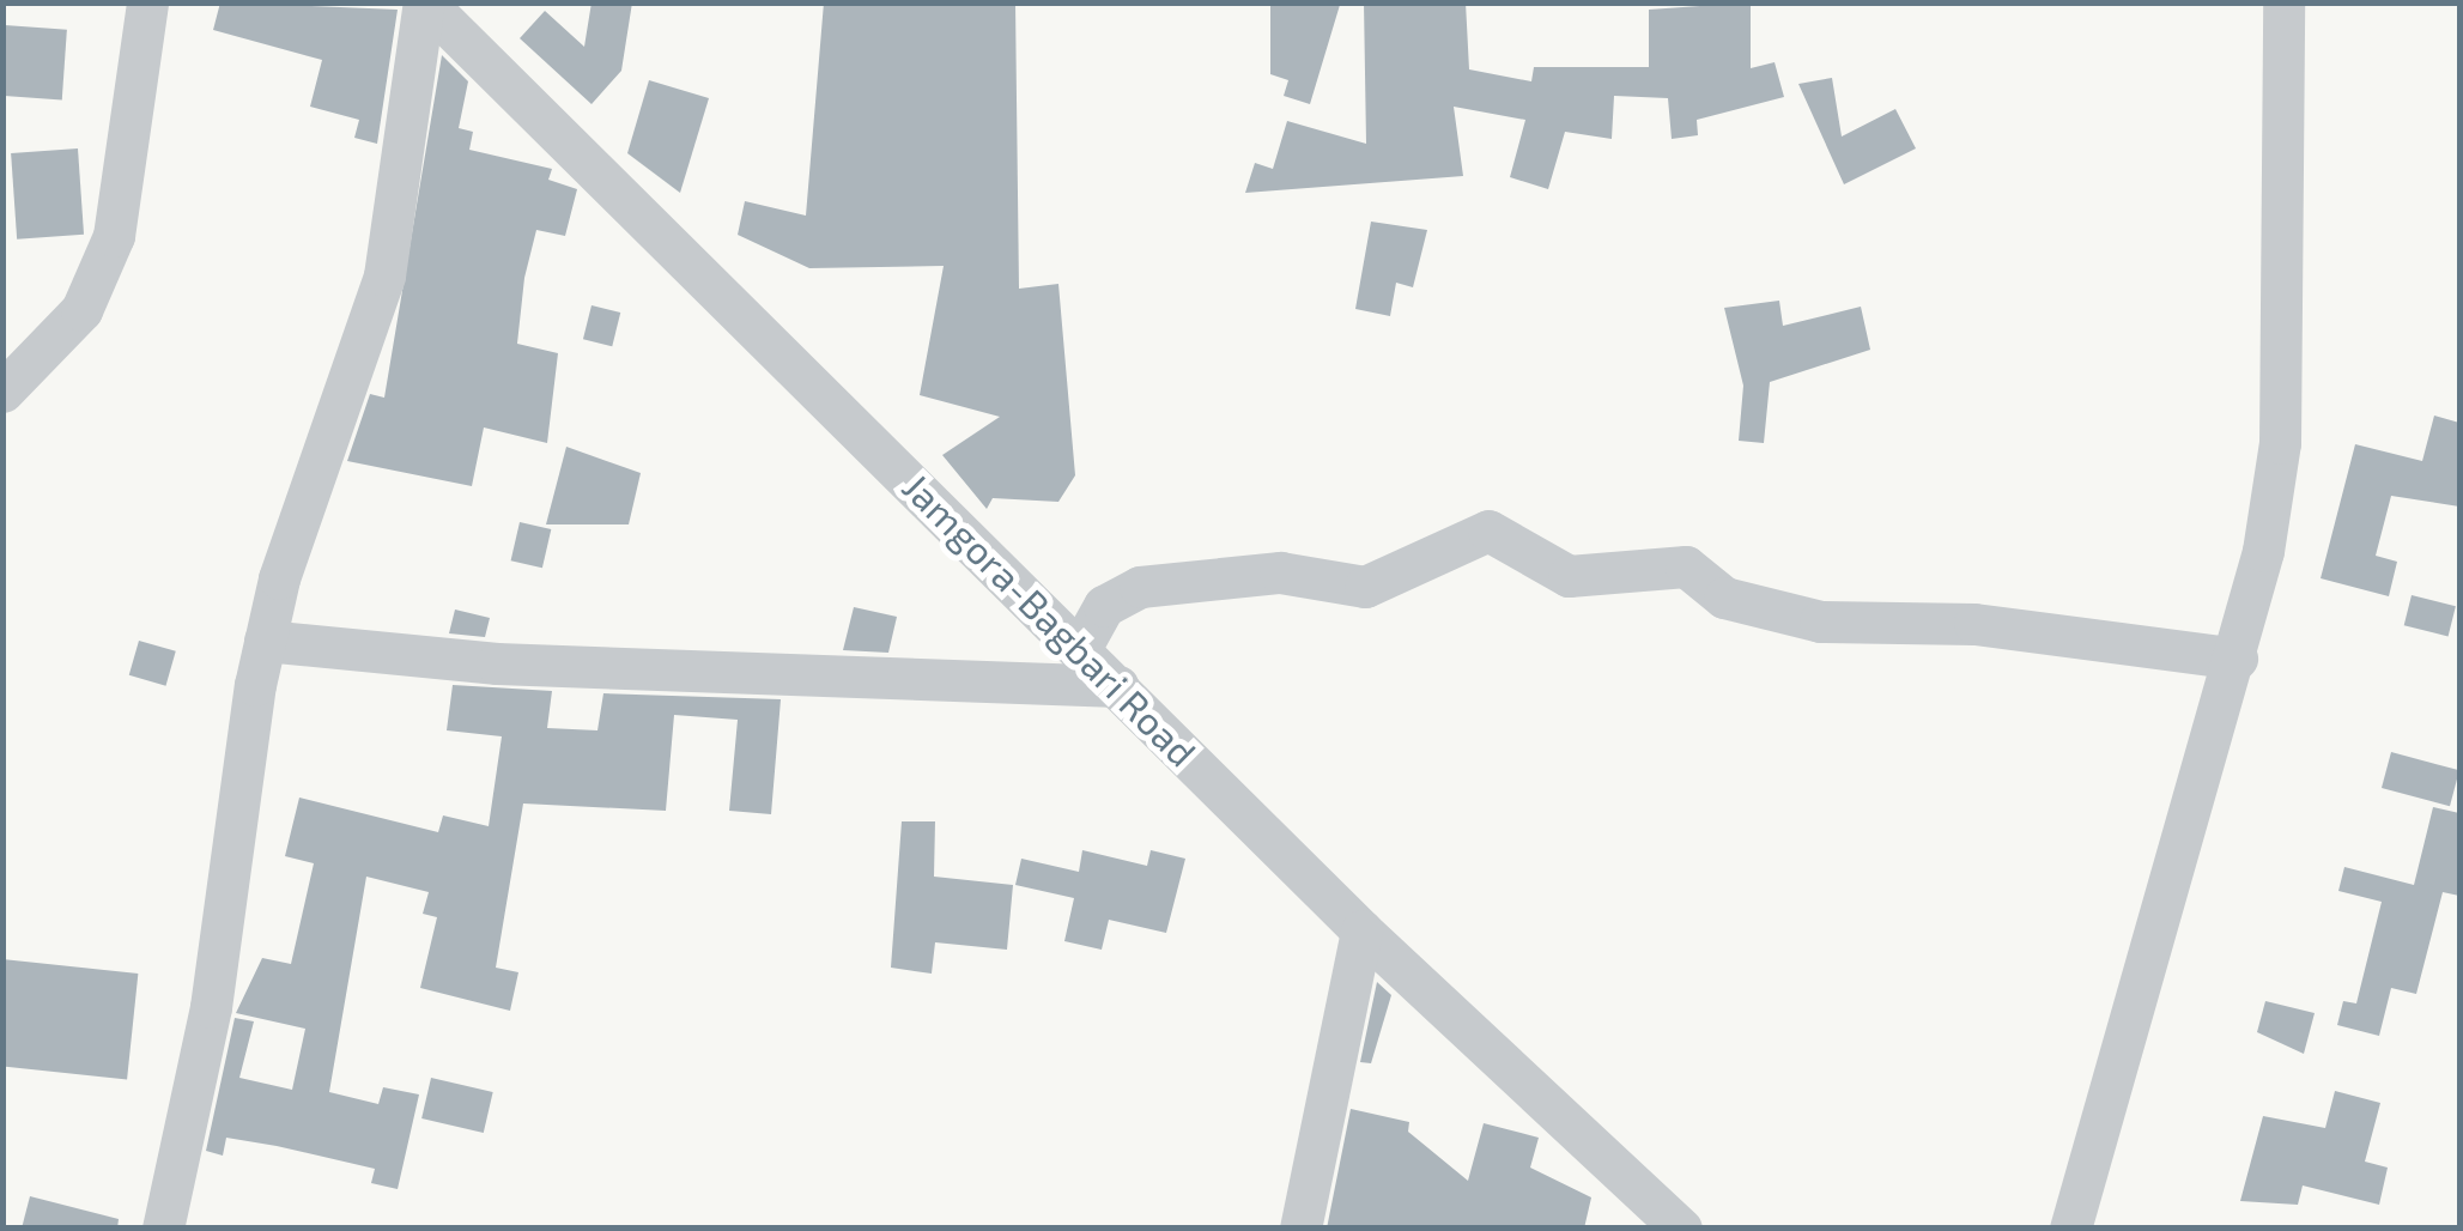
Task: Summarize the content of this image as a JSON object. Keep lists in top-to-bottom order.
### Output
{
  "streets": {
    "street": ["Jamgora-Bagbari Road"]
  }
}
